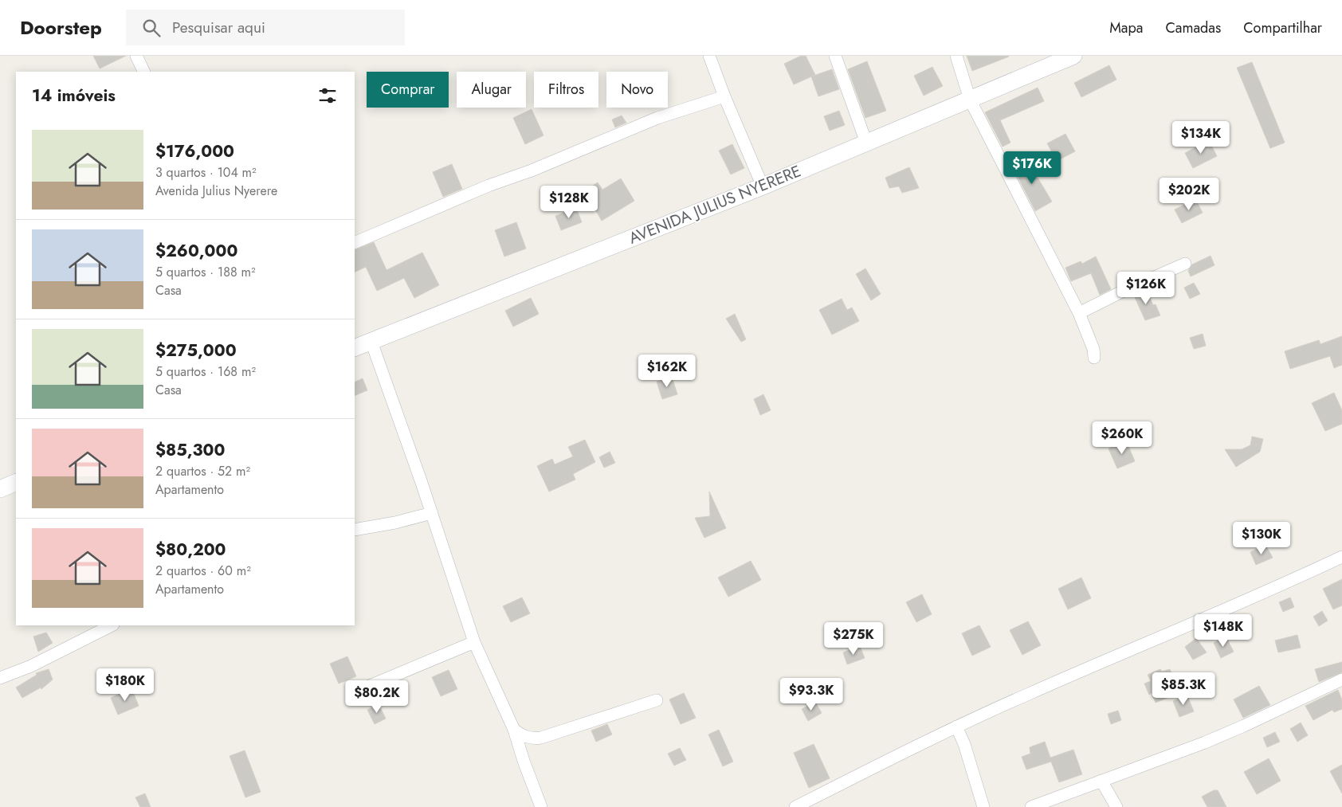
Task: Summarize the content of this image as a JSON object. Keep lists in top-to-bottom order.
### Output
{
  "streets": {
    "street": ["AVENIDA JULIUS NYERERE"]
  },
  "page": {
    "header": "Doorstep",
    "search": "Pesquisar aqui",
    "nav": ["Mapa", "Camadas", "Compartilhar"],
    "chip": [
      "Comprar",
      "Alugar",
      "Filtros",
      "Novo"
    ],
    "heading": "14 imóveis",
    "list": [
      {
        "name": "$176,000",
        "note": "3 quartos · 104 m² · Avenida Julius Nyerere"
      },
      {
        "name": "$260,000",
        "note": "5 quartos · 188 m² · Casa"
      },
      {
        "name": "$275,000",
        "note": "5 quartos · 168 m² · Casa"
      },
      {
        "name": "$85,300",
        "note": "2 quartos · 52 m² · Apartamento"
      },
      {
        "name": "$80,200",
        "note": "2 quartos · 60 m² · Apartamento"
      }
    ],
    "price": [
      "$134K",
      "$176K",
      "$202K",
      "$128K",
      "$126K",
      "$162K",
      "$260K",
      "$130K",
      "$148K",
      "$275K",
      "$180K",
      "$85.3K",
      "$93.3K",
      "$80.2K"
    ]
  }
}
